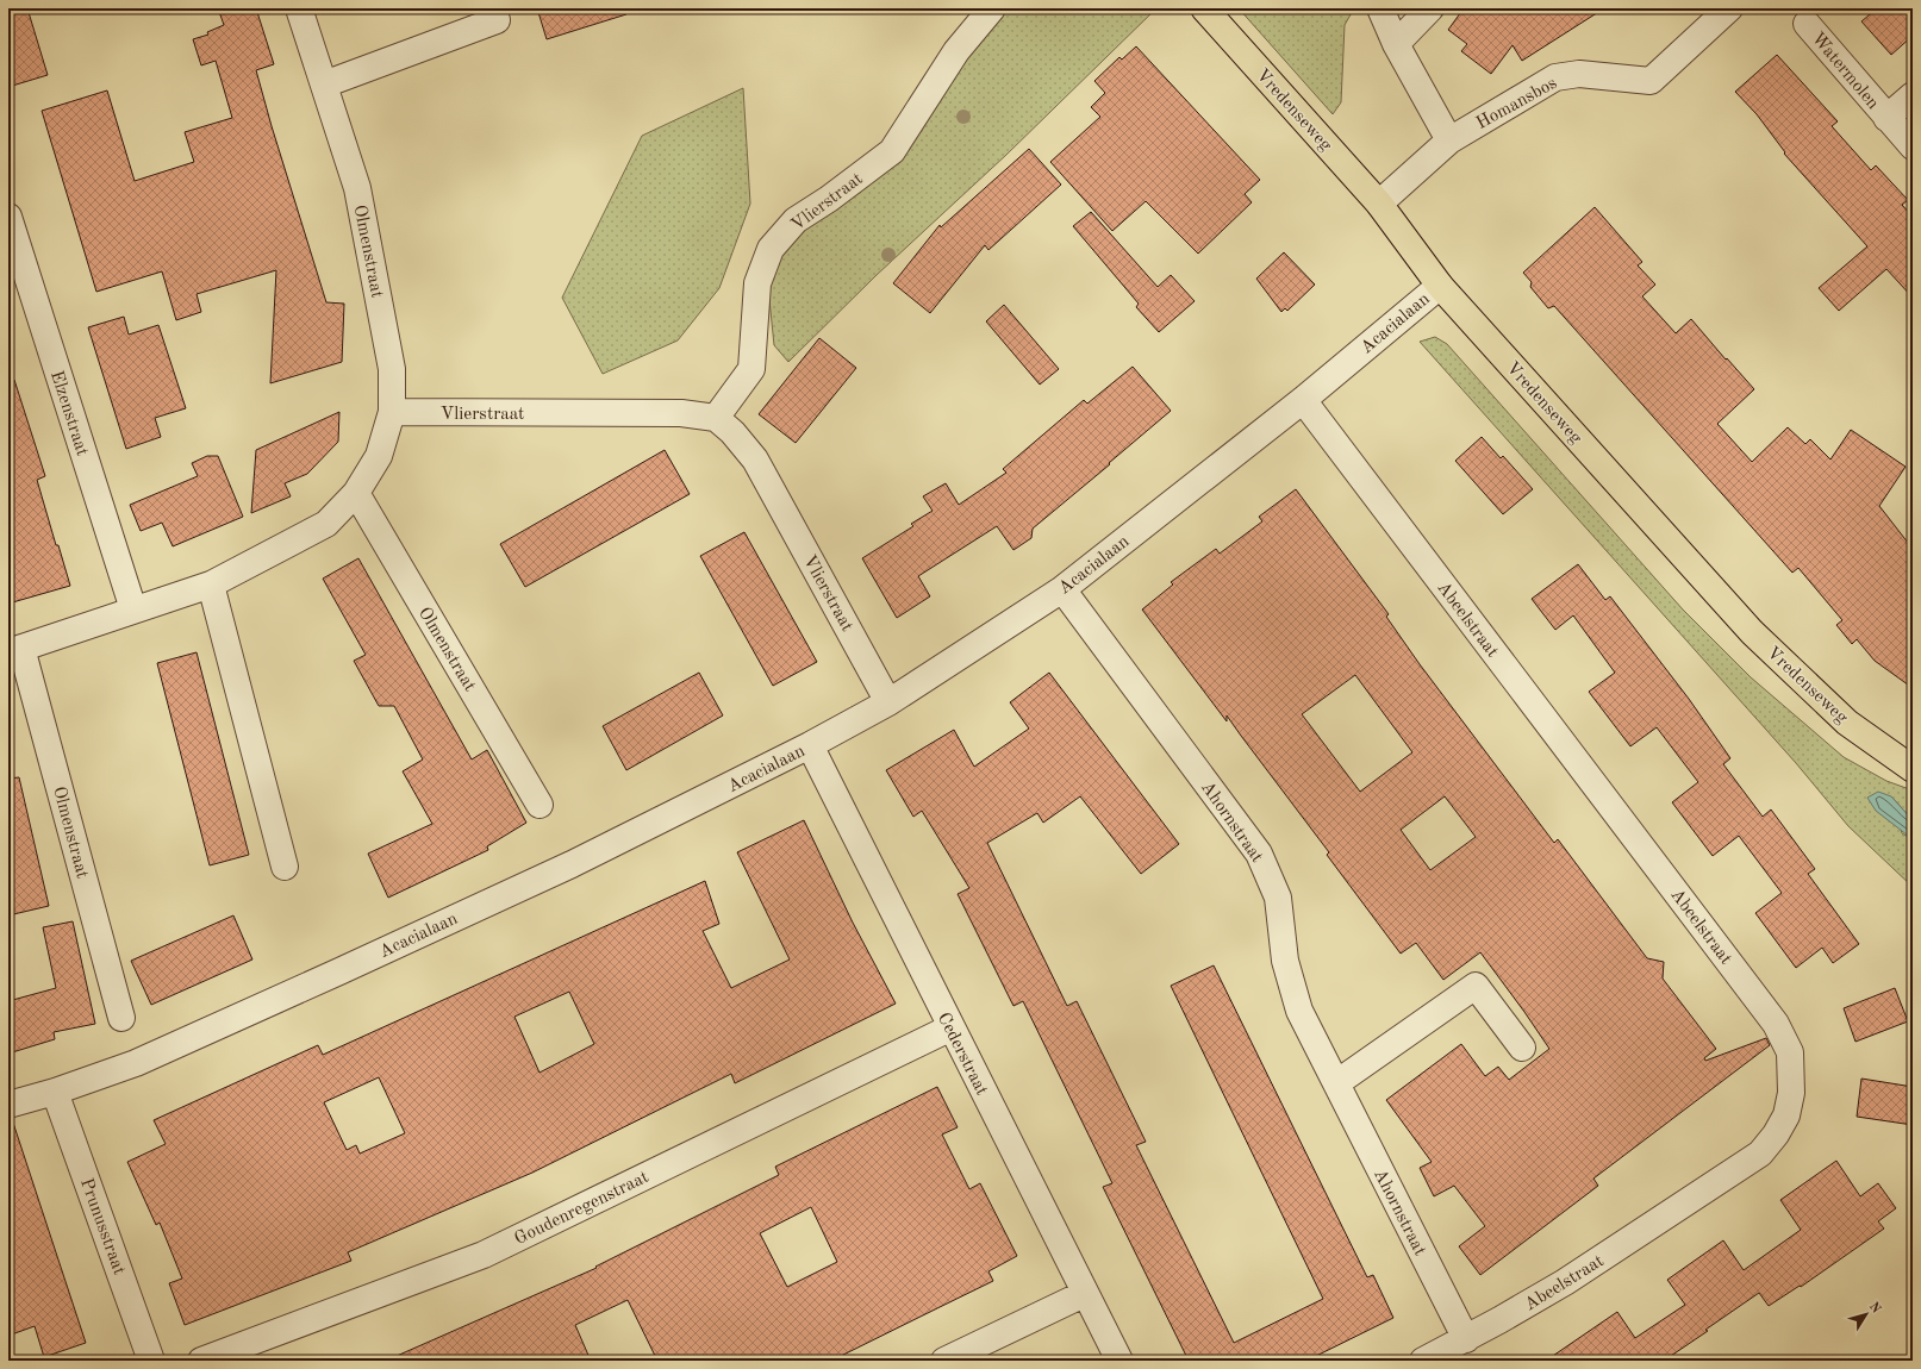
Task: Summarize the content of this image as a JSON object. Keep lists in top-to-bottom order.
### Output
{
  "streets": {
    "main road": ["Vredenseweg"],
    "street": [
      "Watermolen",
      "Homansbos",
      "Vlierstraat",
      "Olmenstraat",
      "Acacialaan",
      "Elzenstraat",
      "Abeelstraat",
      "Ahornstraat",
      "Cederstraat",
      "Goudenregenstraat",
      "Prunusstraat"
    ]
  },
  "crossings": [
    ["Homansbos", "Vredenseweg"],
    ["Vredenseweg", "Acacialaan"],
    ["Vlierstraat", "Olmenstraat"],
    ["Vlierstraat", "Acacialaan"],
    ["Olmenstraat", "Elzenstraat"],
    ["Acacialaan", "Abeelstraat"],
    ["Acacialaan", "Ahornstraat"],
    ["Acacialaan", "Cederstraat"],
    ["Acacialaan", "Prunusstraat"],
    ["Abeelstraat", "Ahornstraat"],
    ["Cederstraat", "Goudenregenstraat"]
  ],
  "north": "top right"
}
